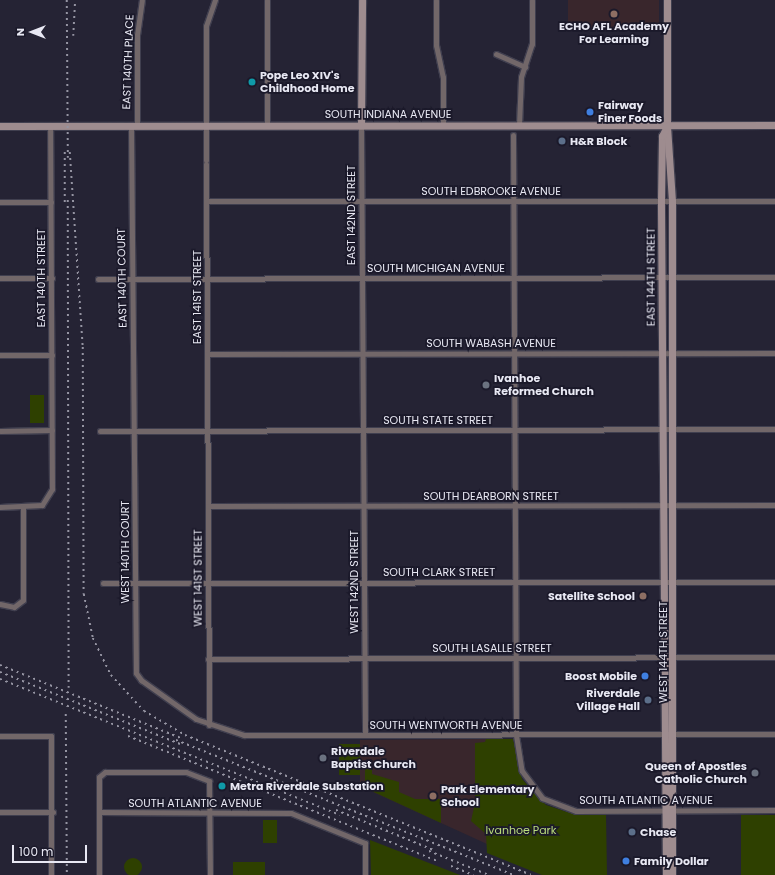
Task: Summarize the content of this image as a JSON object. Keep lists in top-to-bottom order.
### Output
{
  "streets": {
    "street": [
      "EAST 140TH PLACE",
      "SOUTH INDIANA AVENUE",
      "SOUTH EDBROOKE AVENUE",
      "EAST 142ND STREET",
      "SOUTH MICHIGAN AVENUE",
      "EAST 144TH STREET",
      "EAST 140TH STREET",
      "EAST 140TH COURT",
      "EAST 141ST STREET",
      "SOUTH WABASH AVENUE",
      "SOUTH STATE STREET",
      "SOUTH DEARBORN STREET",
      "WEST 140TH COURT",
      "SOUTH CLARK STREET",
      "WEST 141ST STREET",
      "WEST 142ND STREET",
      "SOUTH LASALLE STREET",
      "WEST 144TH STREET",
      "SOUTH WENTWORTH AVENUE",
      "SOUTH ATLANTIC AVENUE"
    ]
  },
  "crossings": [
    ["EAST 140TH PLACE", "SOUTH INDIANA AVENUE"],
    ["EAST 140TH PLACE", "EAST 140TH COURT"],
    ["SOUTH INDIANA AVENUE", "EAST 142ND STREET"],
    ["SOUTH INDIANA AVENUE", "EAST 144TH STREET"],
    ["SOUTH INDIANA AVENUE", "EAST 140TH STREET"],
    ["SOUTH INDIANA AVENUE", "EAST 140TH COURT"],
    ["SOUTH INDIANA AVENUE", "EAST 141ST STREET"],
    ["SOUTH EDBROOKE AVENUE", "EAST 142ND STREET"],
    ["SOUTH EDBROOKE AVENUE", "EAST 144TH STREET"],
    ["SOUTH EDBROOKE AVENUE", "EAST 141ST STREET"],
    ["SOUTH EDBROOKE AVENUE", "SOUTH ATLANTIC AVENUE"],
    ["EAST 142ND STREET", "SOUTH MICHIGAN AVENUE"],
    ["EAST 142ND STREET", "SOUTH WABASH AVENUE"],
    ["EAST 142ND STREET", "SOUTH STATE STREET"],
    ["EAST 142ND STREET", "WEST 142ND STREET"],
    ["SOUTH MICHIGAN AVENUE", "EAST 144TH STREET"],
    ["SOUTH MICHIGAN AVENUE", "EAST 140TH COURT"],
    ["SOUTH MICHIGAN AVENUE", "EAST 141ST STREET"],
    ["SOUTH MICHIGAN AVENUE", "SOUTH ATLANTIC AVENUE"],
    ["EAST 144TH STREET", "SOUTH WABASH AVENUE"],
    ["EAST 144TH STREET", "SOUTH STATE STREET"],
    ["EAST 144TH STREET", "WEST 144TH STREET"],
    ["EAST 140TH COURT", "SOUTH STATE STREET"],
    ["EAST 140TH COURT", "WEST 140TH COURT"],
    ["EAST 141ST STREET", "SOUTH WABASH AVENUE"],
    ["EAST 141ST STREET", "SOUTH STATE STREET"],
    ["EAST 141ST STREET", "WEST 141ST STREET"],
    ["SOUTH WABASH AVENUE", "SOUTH ATLANTIC AVENUE"],
    ["SOUTH STATE STREET", "WEST 140TH COURT"],
    ["SOUTH STATE STREET", "WEST 141ST STREET"],
    ["SOUTH STATE STREET", "WEST 142ND STREET"],
    ["SOUTH STATE STREET", "WEST 144TH STREET"],
    ["SOUTH STATE STREET", "SOUTH ATLANTIC AVENUE"],
    ["SOUTH DEARBORN STREET", "WEST 141ST STREET"],
    ["SOUTH DEARBORN STREET", "WEST 142ND STREET"],
    ["SOUTH DEARBORN STREET", "WEST 144TH STREET"],
    ["SOUTH DEARBORN STREET", "SOUTH ATLANTIC AVENUE"],
    ["WEST 140TH COURT", "SOUTH CLARK STREET"],
    ["WEST 140TH COURT", "SOUTH WENTWORTH AVENUE"],
    ["SOUTH CLARK STREET", "WEST 141ST STREET"],
    ["SOUTH CLARK STREET", "WEST 142ND STREET"],
    ["SOUTH CLARK STREET", "WEST 144TH STREET"],
    ["SOUTH CLARK STREET", "SOUTH ATLANTIC AVENUE"],
    ["WEST 141ST STREET", "SOUTH LASALLE STREET"],
    ["WEST 141ST STREET", "SOUTH WENTWORTH AVENUE"],
    ["WEST 142ND STREET", "SOUTH LASALLE STREET"],
    ["WEST 142ND STREET", "SOUTH WENTWORTH AVENUE"],
    ["SOUTH LASALLE STREET", "WEST 144TH STREET"],
    ["SOUTH LASALLE STREET", "SOUTH ATLANTIC AVENUE"],
    ["WEST 144TH STREET", "SOUTH WENTWORTH AVENUE"],
    ["WEST 144TH STREET", "SOUTH ATLANTIC AVENUE"],
    ["SOUTH WENTWORTH AVENUE", "SOUTH ATLANTIC AVENUE"]
  ],
  "parks": ["Ivanhoe Park"],
  "places": [
    "ECHO AFL Academy For Learning",
    "Pope Leo XIV's Childhood Home",
    "Fairway Finer Foods",
    "H&R Block",
    "Ivanhoe Reformed Church",
    "Satellite School",
    "Boost Mobile",
    "Riverdale Village Hall",
    "Riverdale Baptist Church",
    "Queen of Apostles Catholic Church",
    "Metra Riverdale Substation",
    "Park Elementary School",
    "Chase",
    "Family Dollar"
  ],
  "scale_bar": "100 m",
  "north": "left"
}
